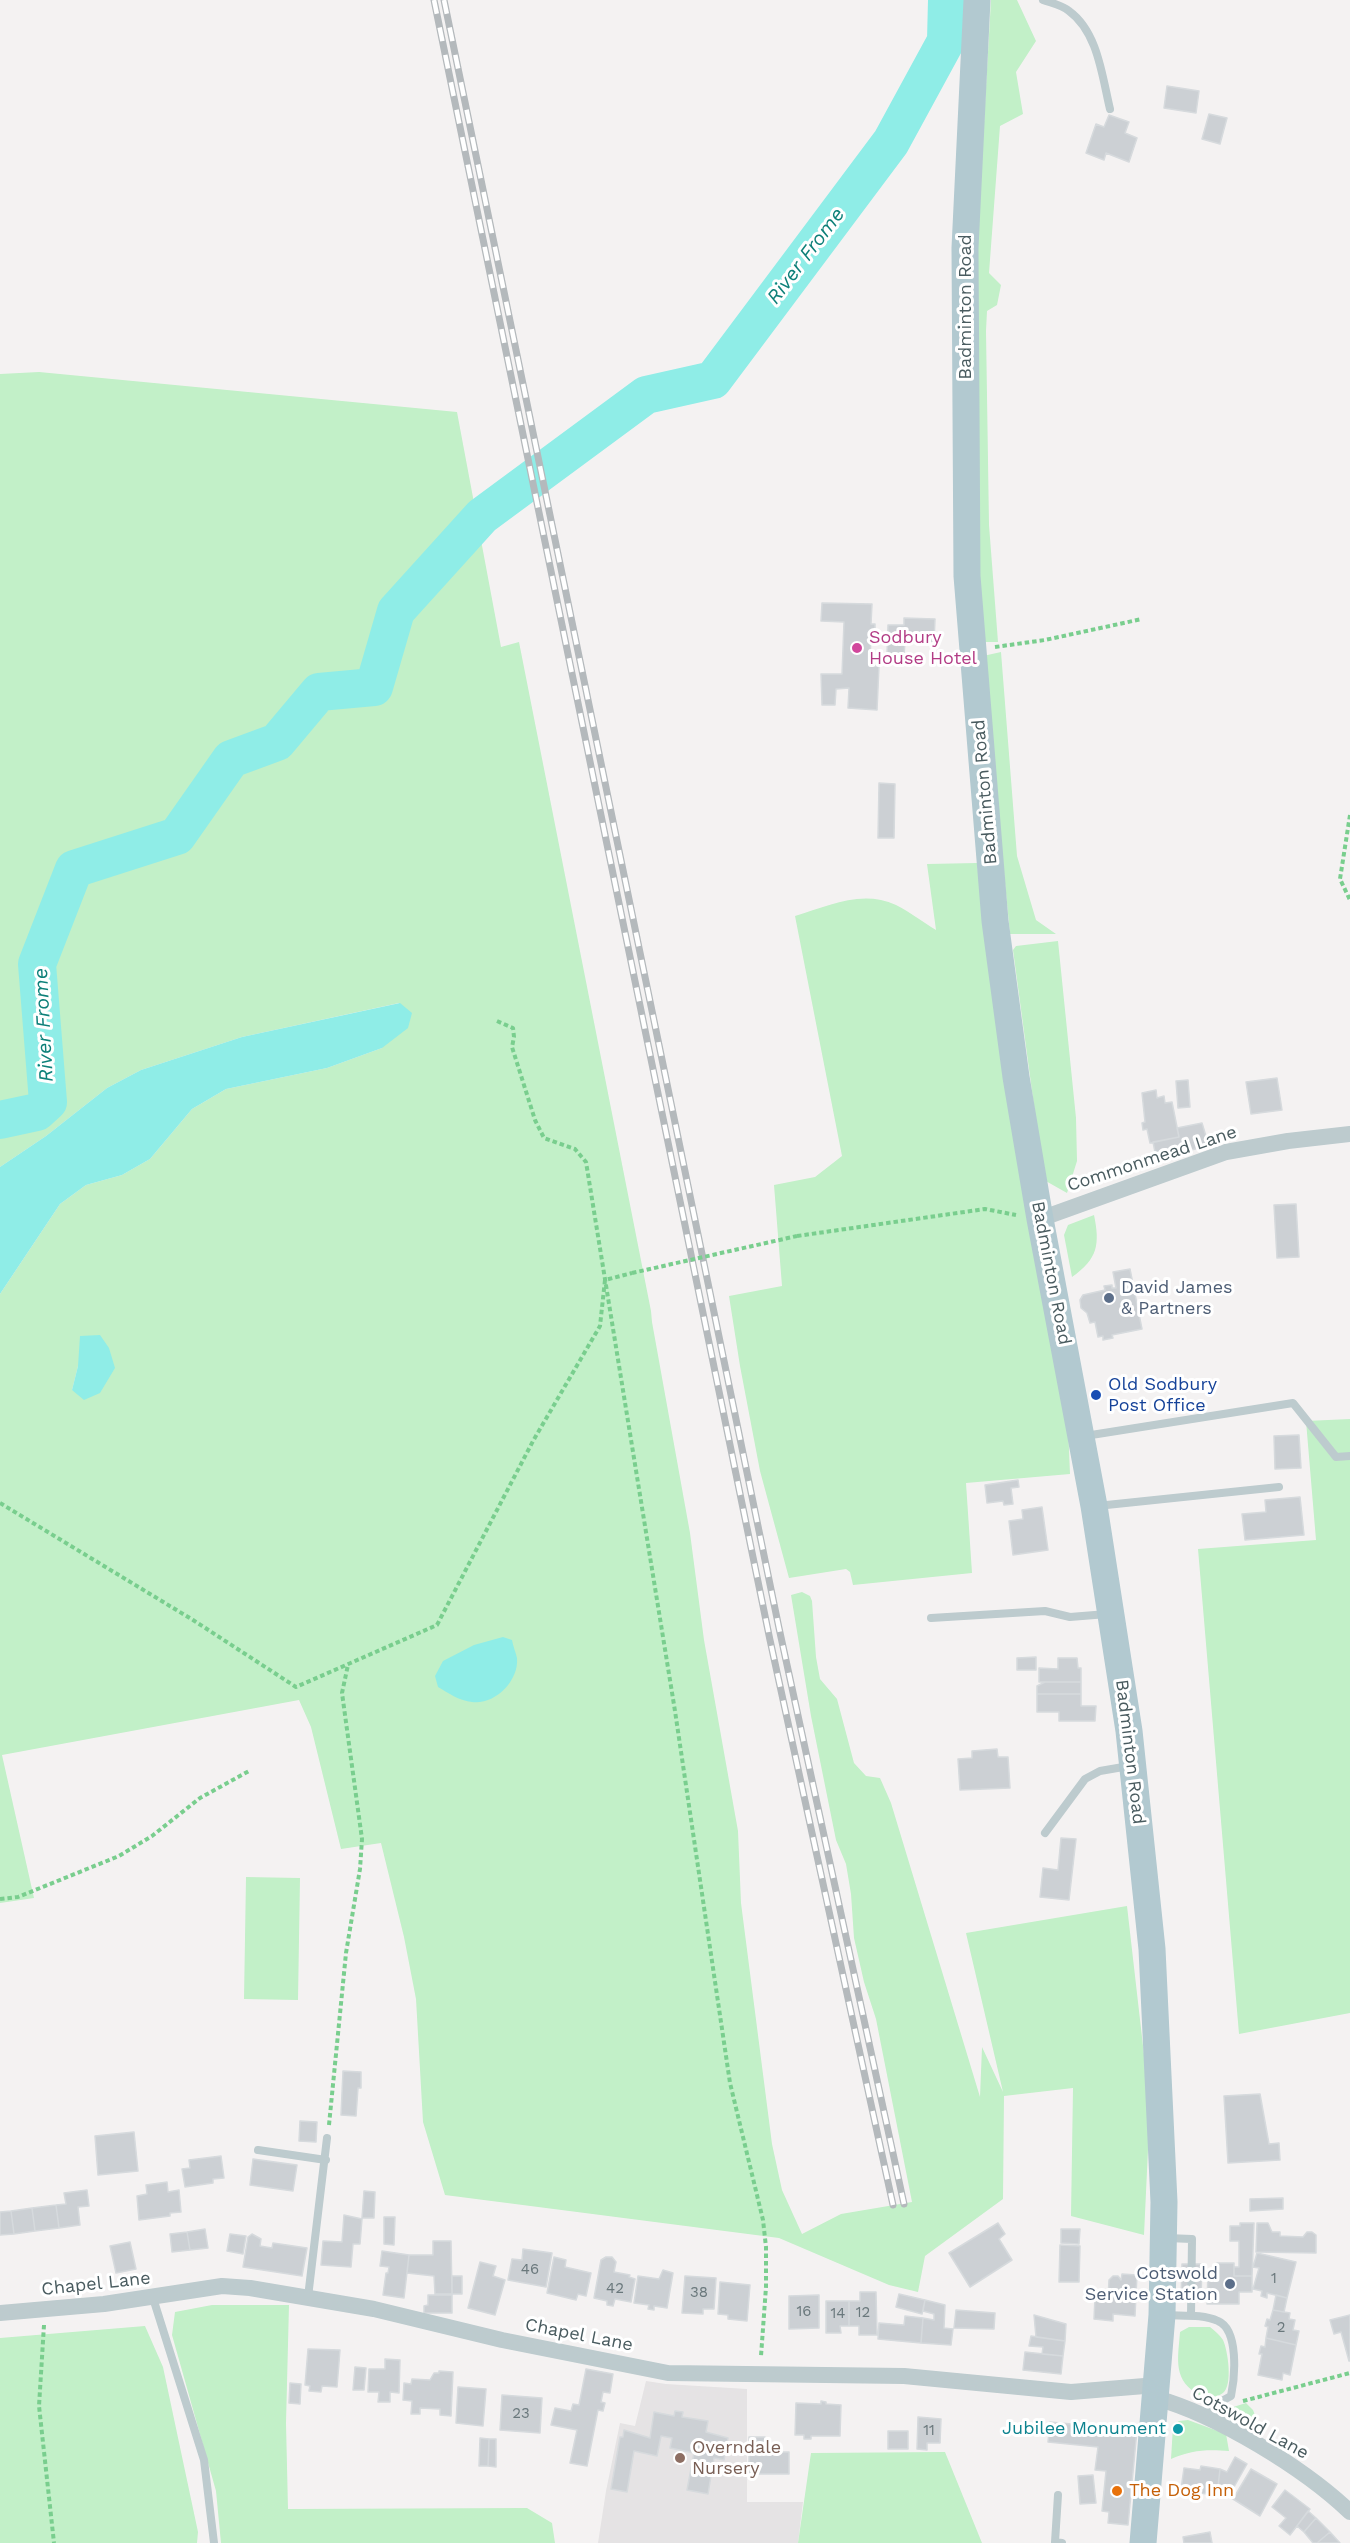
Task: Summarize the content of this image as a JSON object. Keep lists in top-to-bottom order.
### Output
{
  "streets": {
    "main road": ["Badminton Road"],
    "street": ["Commonmead Lane", "Chapel Lane", "Cotswold Lane"]
  },
  "crossings": [
    ["Badminton Road", "Commonmead Lane"],
    ["Badminton Road", "Chapel Lane"],
    ["Badminton Road", "Cotswold Lane"],
    ["Chapel Lane", "Cotswold Lane"]
  ],
  "water": ["River Frome"],
  "places": [
    "Sodbury House Hotel",
    "David James & Partners",
    "Old Sodbury Post Office",
    "Cotswold Service Station",
    "Jubilee Monument",
    "Overndale Nursery",
    "The Dog Inn"
  ],
  "house_numbers": [
    "46",
    "1",
    "42",
    "38",
    "16",
    "12",
    "14",
    "2",
    "23",
    "11"
  ]
}
